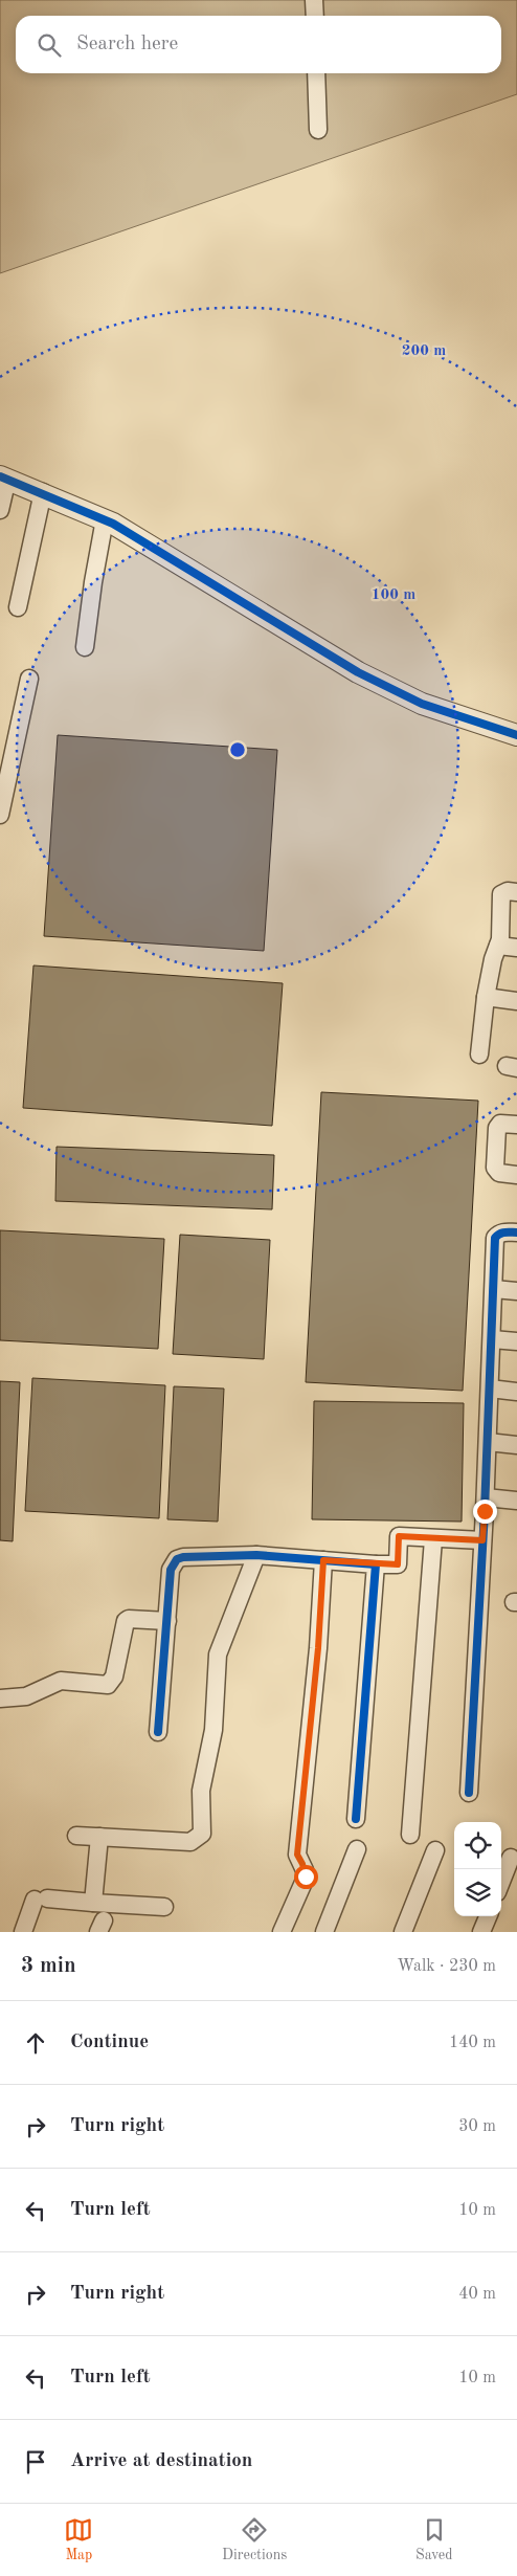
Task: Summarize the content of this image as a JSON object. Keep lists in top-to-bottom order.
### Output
{
  "page": {
    "search": "Search here",
    "heading": ["3 min", "Walk · 230 m"],
    "list": [
      ["Continue", "140 m"],
      ["Turn right", "30 m"],
      ["Turn left", "10 m"],
      ["Turn right", "40 m"],
      ["Turn left", "10 m"],
      "Arrive at destination"
    ],
    "nav": ["Map", "Directions", "Saved"]
  },
  "rings": ["200 m", "100 m"]
}
